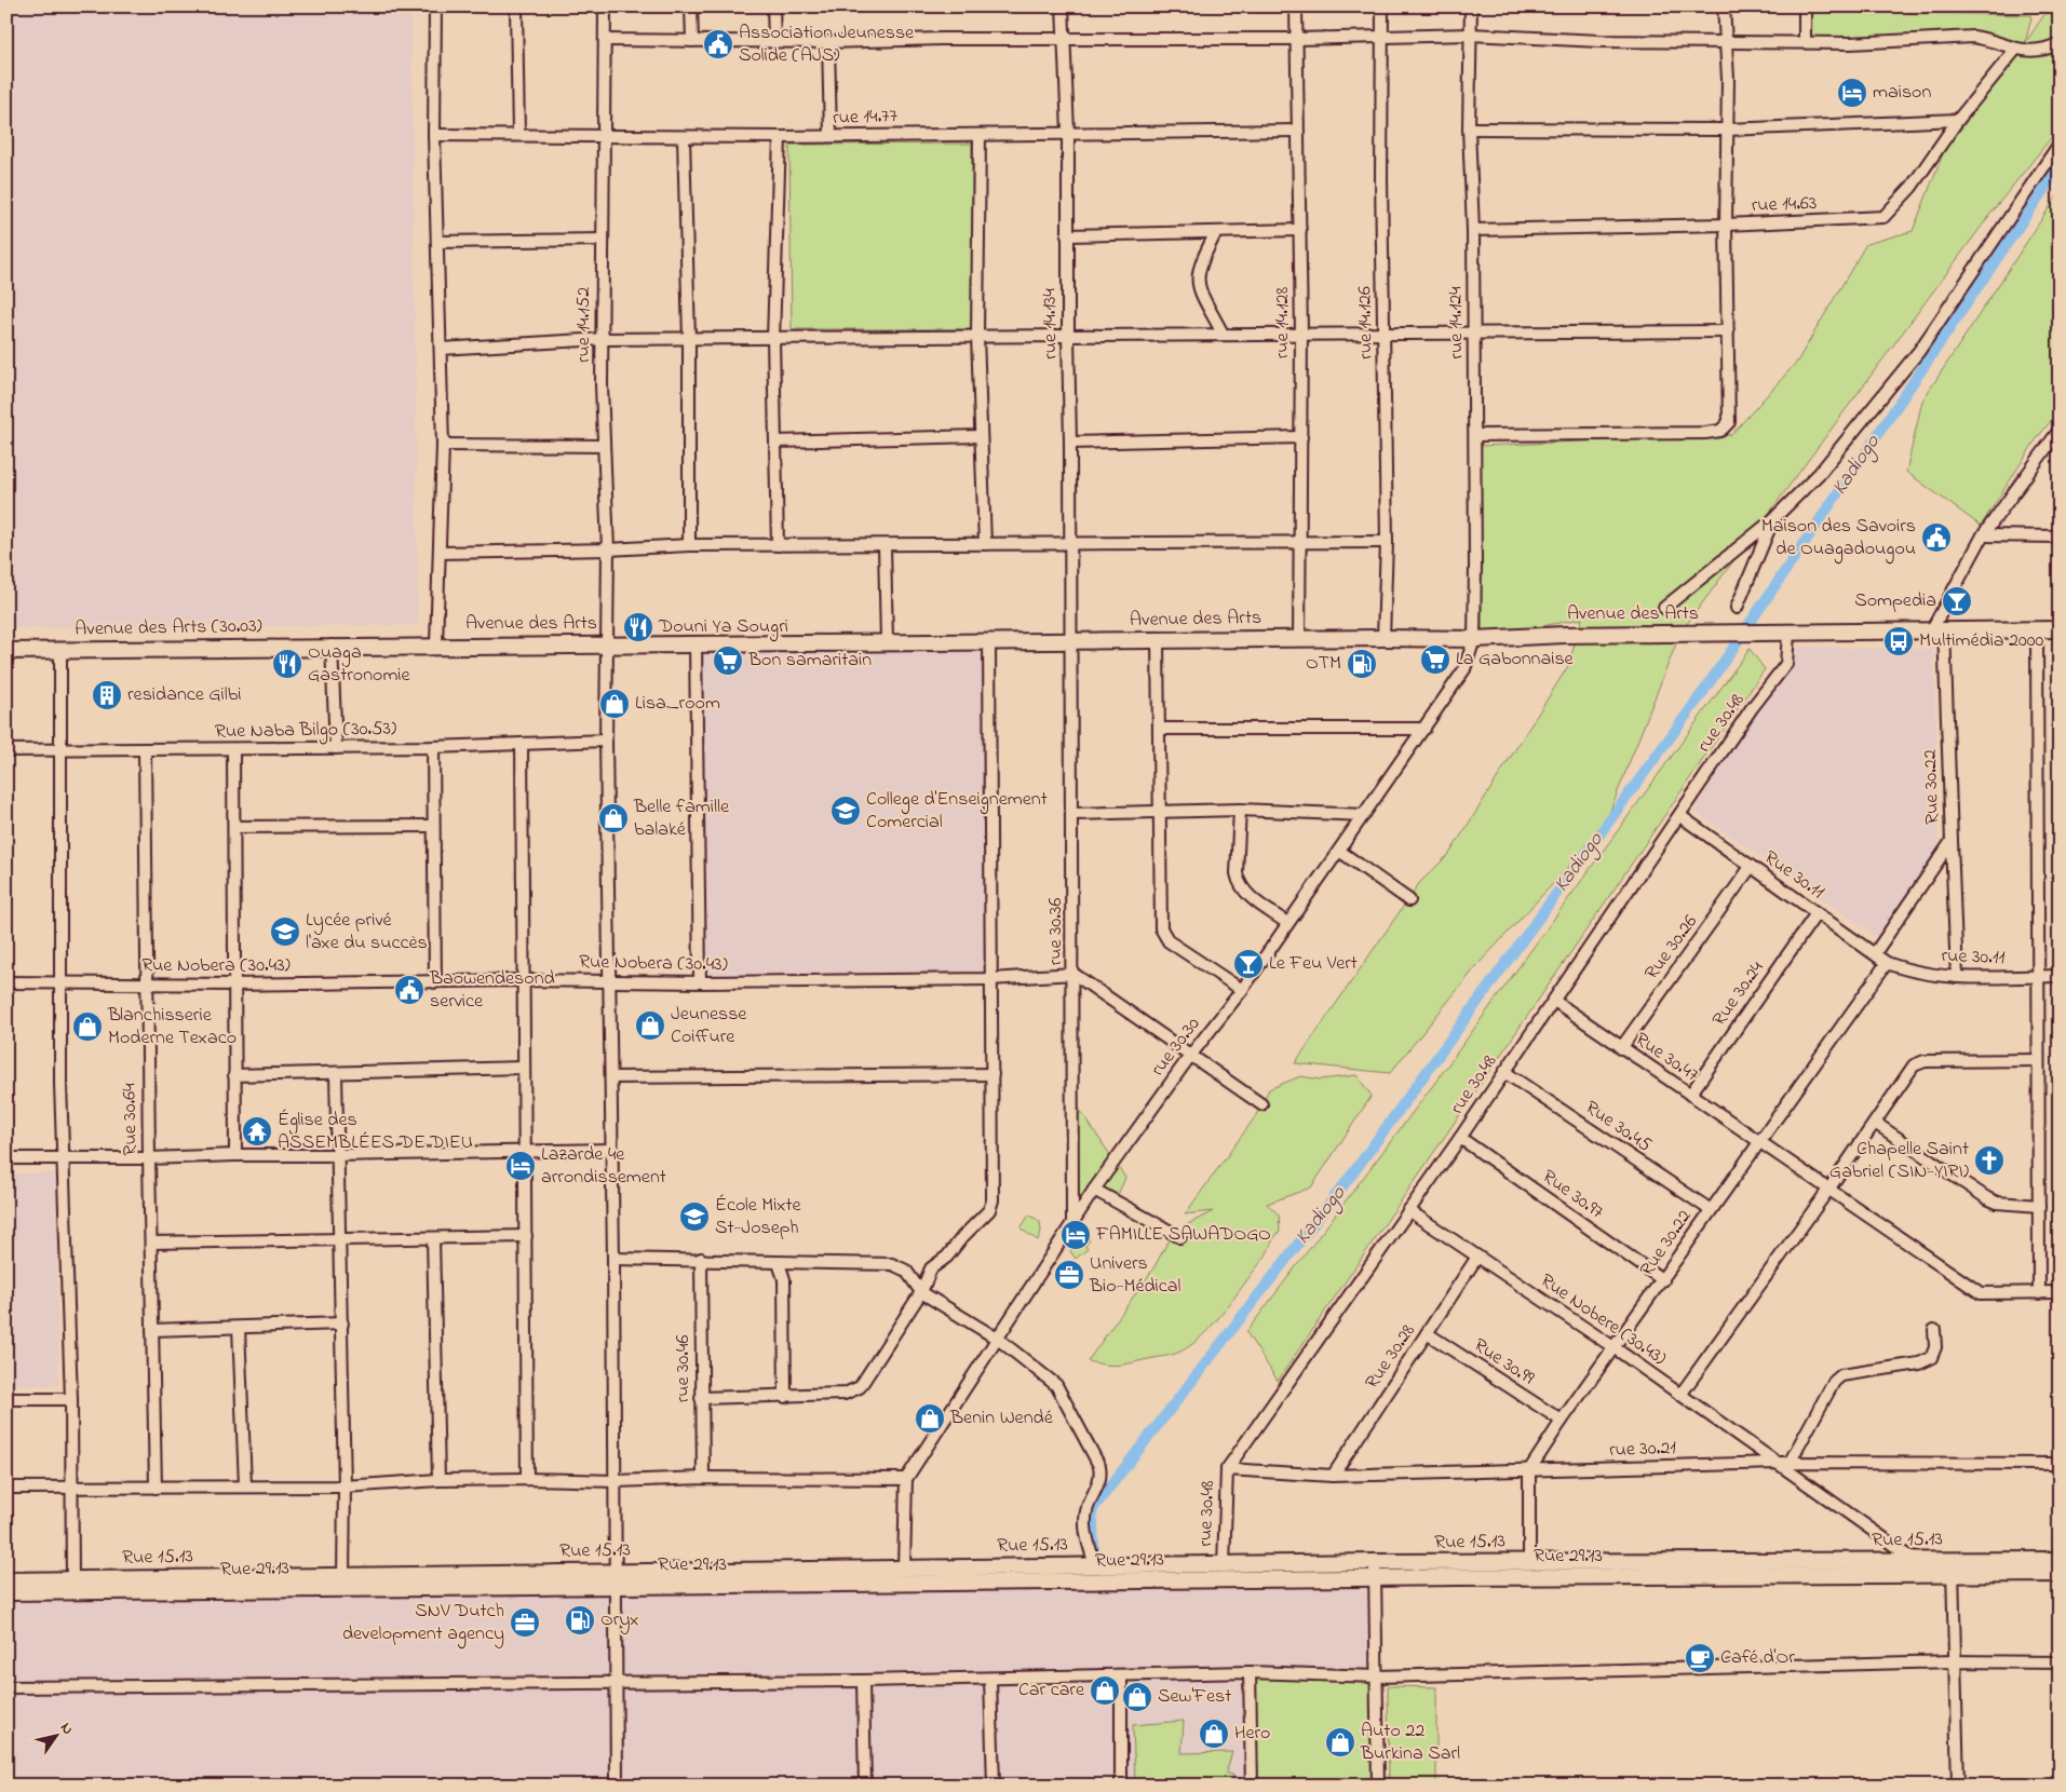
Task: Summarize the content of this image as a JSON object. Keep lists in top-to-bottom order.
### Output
{
  "streets": {
    "main road": [
      "Avenue des Arts",
      "Avenue des Arts (30.03)",
      "Rue 15.13",
      "Rue 29.13"
    ],
    "street": [
      "rue 14.77",
      "rue 14.63",
      "rue 14.128",
      "rue 14.126",
      "rue 14.124",
      "rue 14.134",
      "rue 14.152",
      "rue 30.48",
      "Rue Naba Bilgo (30.53)",
      "Rue 30.22",
      "Rue 30.11",
      "rue 30.36",
      "Rue 30.26",
      "rue 30.11",
      "Rue Nobera (30.43)",
      "Rue 30.24",
      "rue 30.30",
      "Rue 30.47",
      "Rue 30.64",
      "Rue 30.45",
      "Rue 30.97",
      "Rue Nobere (30.43)",
      "Rue 30.28",
      "Rue 30.99",
      "rue 30.46",
      "rue 30.21"
    ]
  },
  "crossings": [
    ["rue 14.77", "rue 14.128"],
    ["rue 14.77", "rue 14.134"],
    ["rue 14.77", "rue 14.152"],
    ["rue 14.63", "rue 14.124"],
    ["rue 14.128", "Avenue des Arts"],
    ["rue 14.126", "Avenue des Arts"],
    ["rue 14.124", "Avenue des Arts"],
    ["rue 14.124", "rue 30.30"],
    ["rue 14.134", "Avenue des Arts"],
    ["rue 14.134", "rue 30.36"],
    ["rue 14.152", "Avenue des Arts"],
    ["rue 14.152", "Rue Naba Bilgo (30.53)"],
    ["rue 14.152", "Rue Nobera (30.43)"],
    ["rue 14.152", "Rue 15.13"],
    ["rue 14.152", "Rue 29.13"],
    ["Avenue des Arts", "Avenue des Arts (30.03)"],
    ["Avenue des Arts", "rue 30.48"],
    ["Avenue des Arts", "Rue 30.22"],
    ["Avenue des Arts", "rue 30.36"],
    ["Avenue des Arts", "rue 30.30"],
    ["rue 30.48", "Rue 30.11"],
    ["rue 30.48", "Rue 30.47"],
    ["rue 30.48", "Rue 30.45"],
    ["rue 30.48", "Rue 30.97"],
    ["rue 30.48", "Rue Nobere (30.43)"],
    ["rue 30.48", "rue 30.21"],
    ["rue 30.48", "Rue 15.13"],
    ["Rue Naba Bilgo (30.53)", "Rue 30.64"],
    ["Rue 30.22", "Rue 30.11"],
    ["Rue 30.22", "rue 30.11"],
    ["Rue 30.22", "Rue 30.47"],
    ["Rue 30.22", "Rue 30.45"],
    ["Rue 30.22", "Rue 30.97"],
    ["Rue 30.22", "Rue Nobere (30.43)"],
    ["Rue 30.22", "Rue 30.99"],
    ["Rue 30.22", "rue 30.21"],
    ["Rue 30.11", "Rue 30.26"],
    ["Rue 30.11", "rue 30.11"],
    ["Rue 30.11", "Rue 30.24"],
    ["rue 30.36", "Rue Nobera (30.43)"],
    ["rue 30.36", "rue 30.30"],
    ["Rue 30.26", "Rue 30.47"],
    ["Rue Nobera (30.43)", "Rue 30.64"],
    ["Rue 30.24", "Rue 30.47"],
    ["Rue Nobere (30.43)", "Rue 30.28"],
    ["Rue Nobere (30.43)", "rue 30.21"],
    ["Rue Nobere (30.43)", "Rue 15.13"],
    ["Rue 30.28", "Rue 30.99"],
    ["Rue 30.28", "rue 30.21"],
    ["Rue 15.13", "Rue 29.13"]
  ],
  "water": ["Kadiogo"],
  "places": {
    "public building": ["Association Jeunesse Solide (AJS)", "Maison des Savoirs de Ouagadougou", "Baowendesond service"],
    "hotel": ["maison", "Lazarde 4e arrondissement", "FAMILLE SAWADOGO"],
    "bar": ["Sompedia", "Le Feu Vert"],
    "restaurant": ["Douni Ya Sougri", "Ouaga Gastronomie"],
    "bus stop": ["Multimédia 2000"],
    "supermarket": ["La Gabonnaise", "Bon samaritain"],
    "fuel station": ["OTM", "Oryx"],
    "building": ["residance Gilbi"],
    "shop": [
      "Lisa_room",
      "Belle famille balaké",
      "Jeunesse Coiffure",
      "Blanchisserie Moderne Texaco",
      "Benin Wendé",
      "Car care",
      "Sew'Fest",
      "Hero",
      "Auto 22 Burkina Sarl"
    ],
    "school or university": ["College d'Enseignement Comercial", "Lycée privé l'axe du succès", "École Mixte St-Joseph"],
    "temple": ["Église des ASSEMBLÉES DE DIEU"],
    "church": ["Chapelle Saint Gabriel (SIN-YIRI)"],
    "office": ["Univers Bio-Médical", "SNV Dutch development agency"],
    "cafe": ["Café d'Or"]
  },
  "north": "top right"
}
